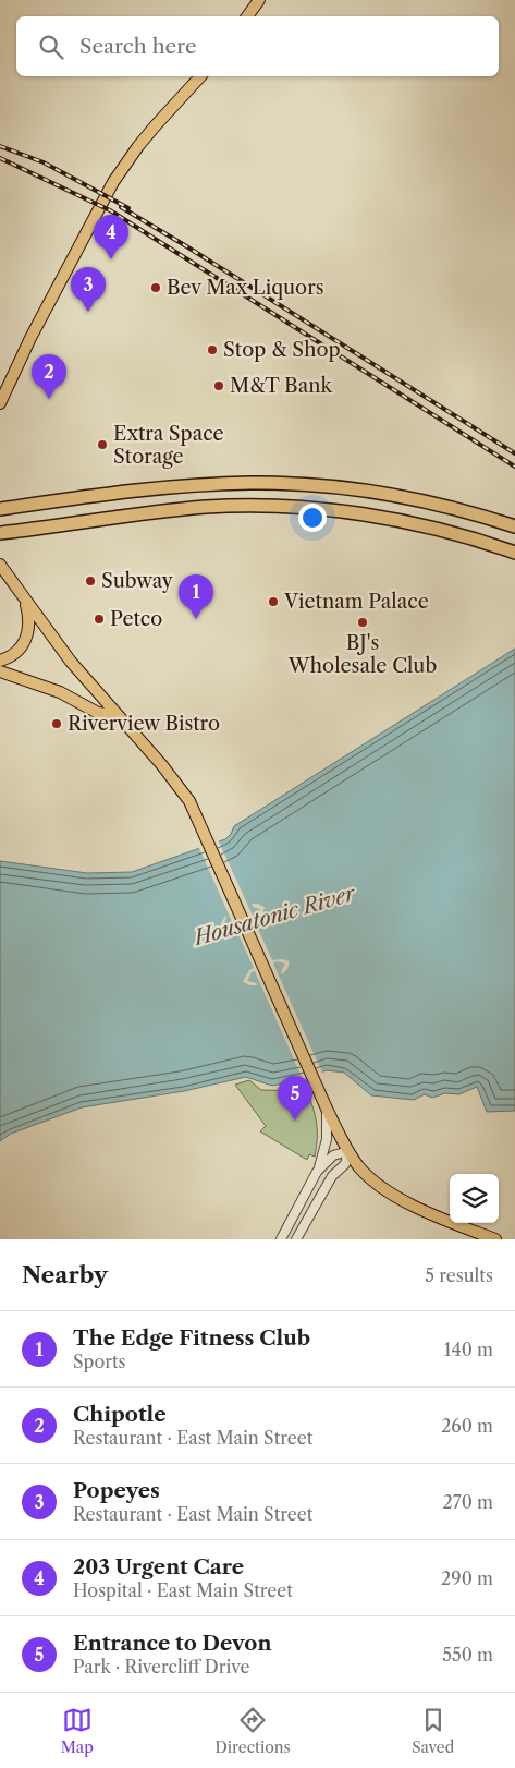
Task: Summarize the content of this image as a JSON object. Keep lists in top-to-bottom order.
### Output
{
  "water": ["Housatonic River"],
  "places": [
    "Bev Max Liquors",
    "Stop & Shop",
    "M&T Bank",
    "Extra Space Storage",
    "Subway",
    "Vietnam Palace",
    "Petco",
    "BJ's Wholesale Club",
    "Riverview Bistro"
  ],
  "page": {
    "search": "Search here",
    "pins": [
      "4",
      "3",
      "2",
      "1",
      "5"
    ],
    "heading": ["Nearby", "5 results"],
    "list": [
      {
        "mark": "1",
        "name": "The Edge Fitness Club",
        "note": "Sports",
        "value": "140 m"
      },
      {
        "mark": "2",
        "name": "Chipotle",
        "note": "Restaurant · East Main Street",
        "value": "260 m"
      },
      {
        "mark": "3",
        "name": "Popeyes",
        "note": "Restaurant · East Main Street",
        "value": "270 m"
      },
      {
        "mark": "4",
        "name": "203 Urgent Care",
        "note": "Hospital · East Main Street",
        "value": "290 m"
      },
      {
        "mark": "5",
        "name": "Entrance to Devon",
        "note": "Park · Rivercliff Drive",
        "value": "550 m"
      }
    ],
    "nav": ["Map", "Directions", "Saved"]
  }
}
